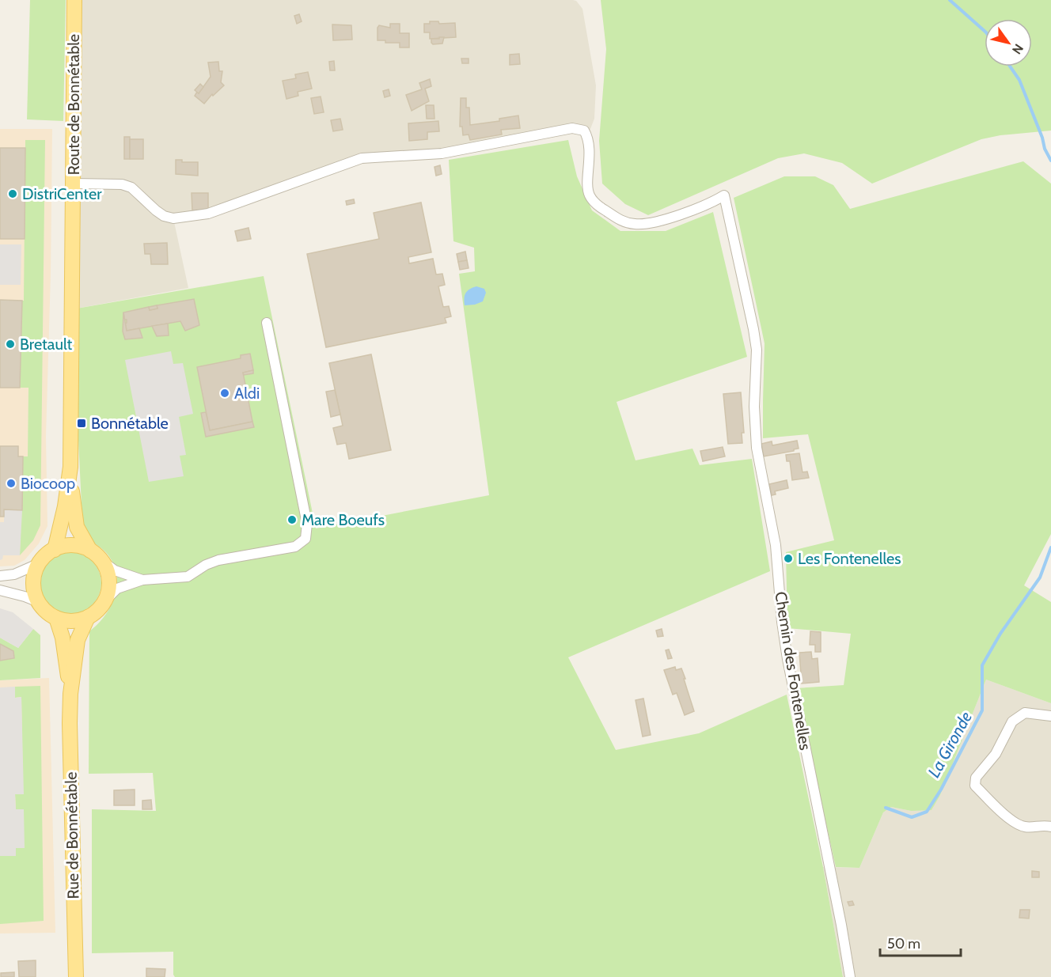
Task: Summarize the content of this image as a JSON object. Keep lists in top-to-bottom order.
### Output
{
  "streets": {
    "main road": ["Route de Bonnétable", "Rue de Bonnétable"],
    "street": ["Chemin des Fontenelles"]
  },
  "crossings": [
    ["Route de Bonnétable", "Chemin des Fontenelles"]
  ],
  "water": ["La Gironde"],
  "places": {
    "other": [
      "DistriCenter",
      "Bretault",
      "Aldi",
      "Biocoop",
      "Mare Boeufs",
      "Les Fontenelles"
    ],
    "transit": ["Bonnétable"]
  },
  "scale_bar": "50 m",
  "north": "bottom right"
}
